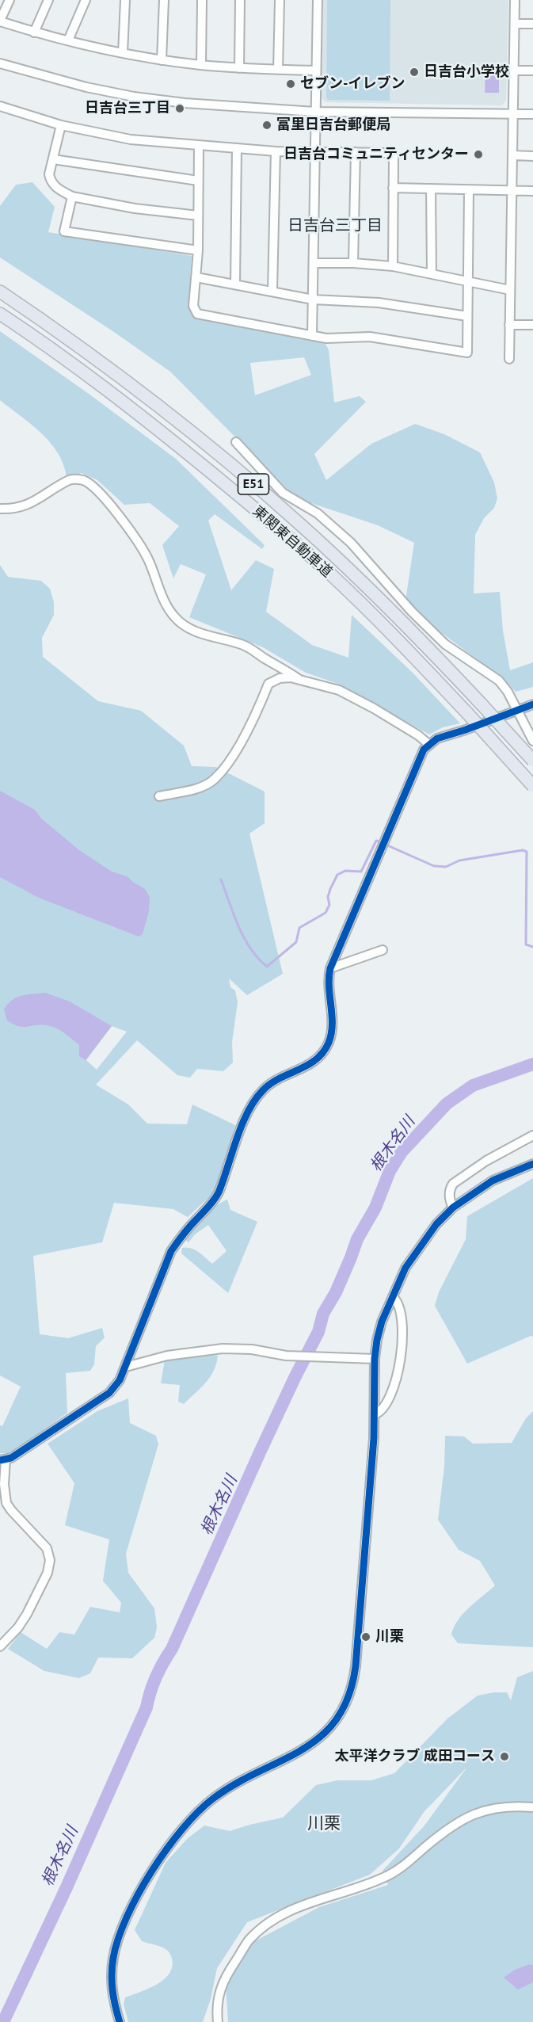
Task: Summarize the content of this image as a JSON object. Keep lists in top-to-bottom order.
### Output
{
  "streets": {
    "highway": ["E51", "東関東自動車道"]
  },
  "districts": ["日吉台三丁目", "川栗"],
  "water": ["根木名川"],
  "places": [
    "日吉台小学校",
    "セブン-イレブン",
    "日吉台三丁目",
    "富里日吉台郵便局",
    "日吉台コミュニティセンター",
    "川栗",
    "太平洋クラブ 成田コース"
  ]
}
